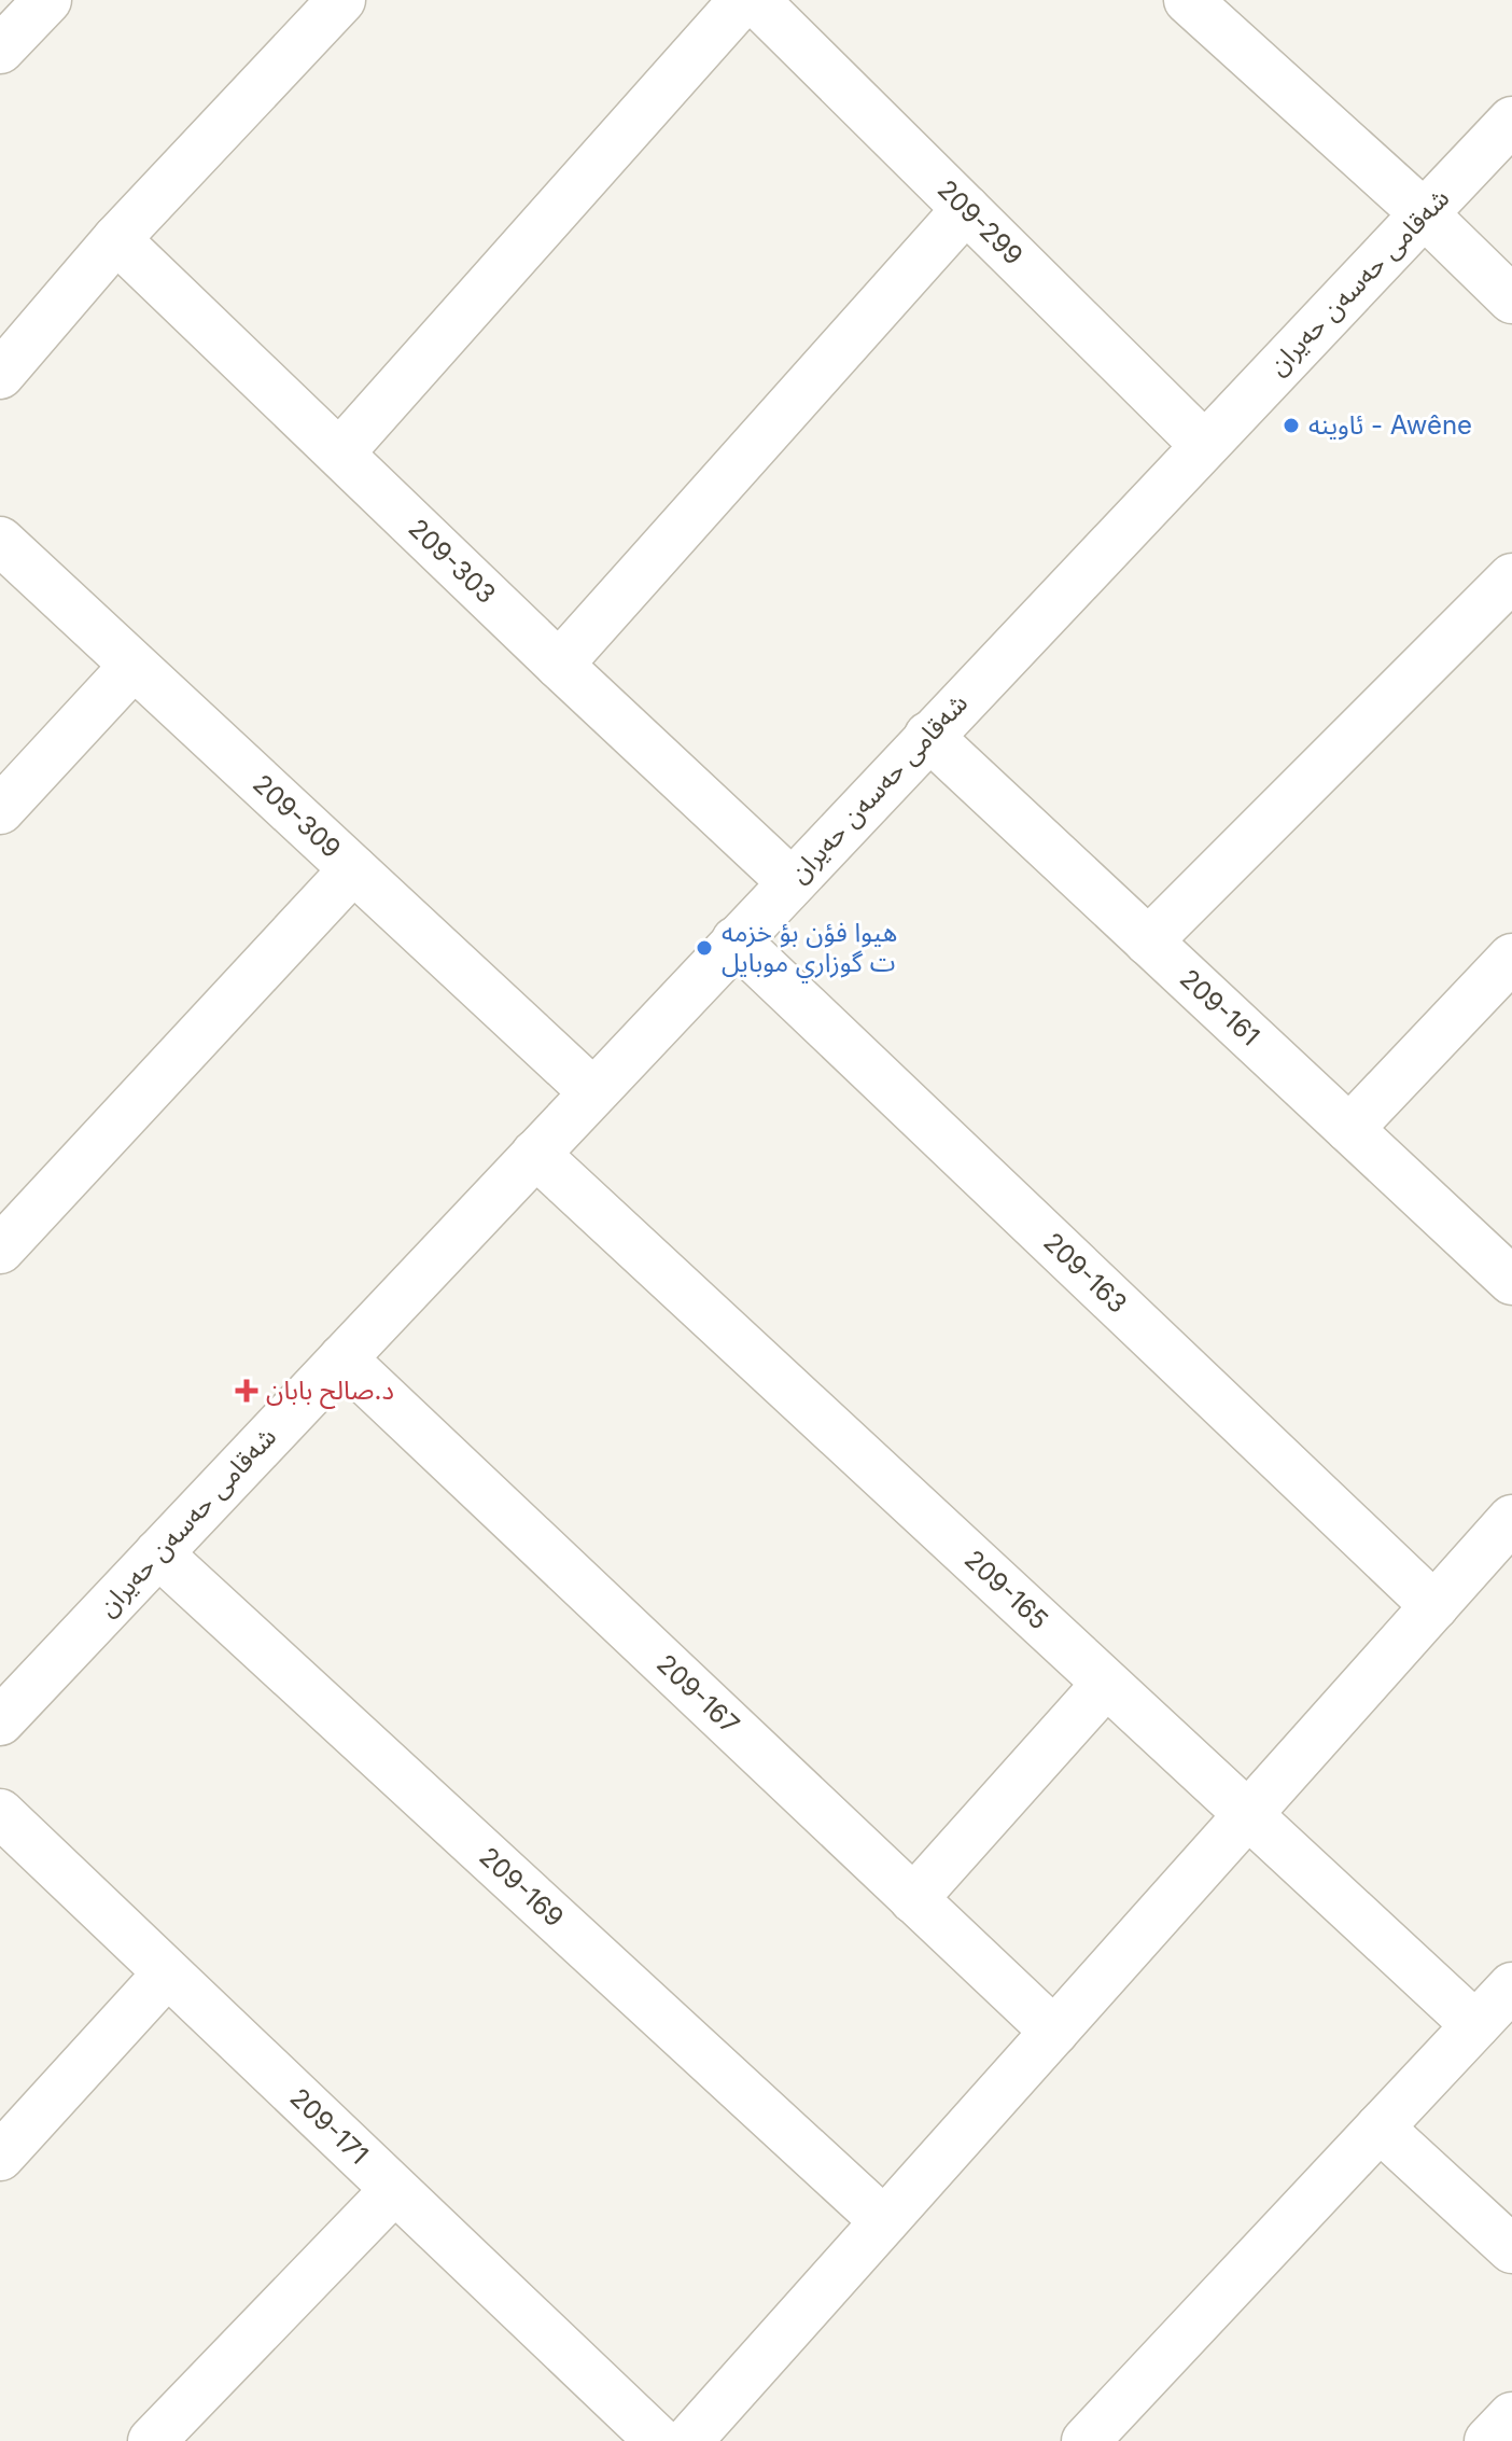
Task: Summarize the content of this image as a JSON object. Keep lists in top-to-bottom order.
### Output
{
  "streets": {
    "street": [
      "209-299",
      "شەقامی حەسەن حەیران",
      "209-303",
      "209-309",
      "209-161",
      "209-163",
      "209-165",
      "209-167",
      "209-169",
      "209-171"
    ]
  },
  "crossings": [
    ["209-299", "شەقامی حەسەن حەیران"],
    ["شەقامی حەسەن حەیران", "209-303"],
    ["شەقامی حەسەن حەیران", "209-309"],
    ["شەقامی حەسەن حەیران", "209-161"],
    ["شەقامی حەسەن حەیران", "209-163"],
    ["شەقامی حەسەن حەیران", "209-165"],
    ["شەقامی حەسەن حەیران", "209-167"],
    ["شەقامی حەسەن حەیران", "209-169"]
  ],
  "places": {
    "other": ["ئاوینە - Awêne", "هيوا فؤن بؤ خزمه ت گوزاري موبايل"],
    "health": ["د.صالح بابان"]
  }
}
